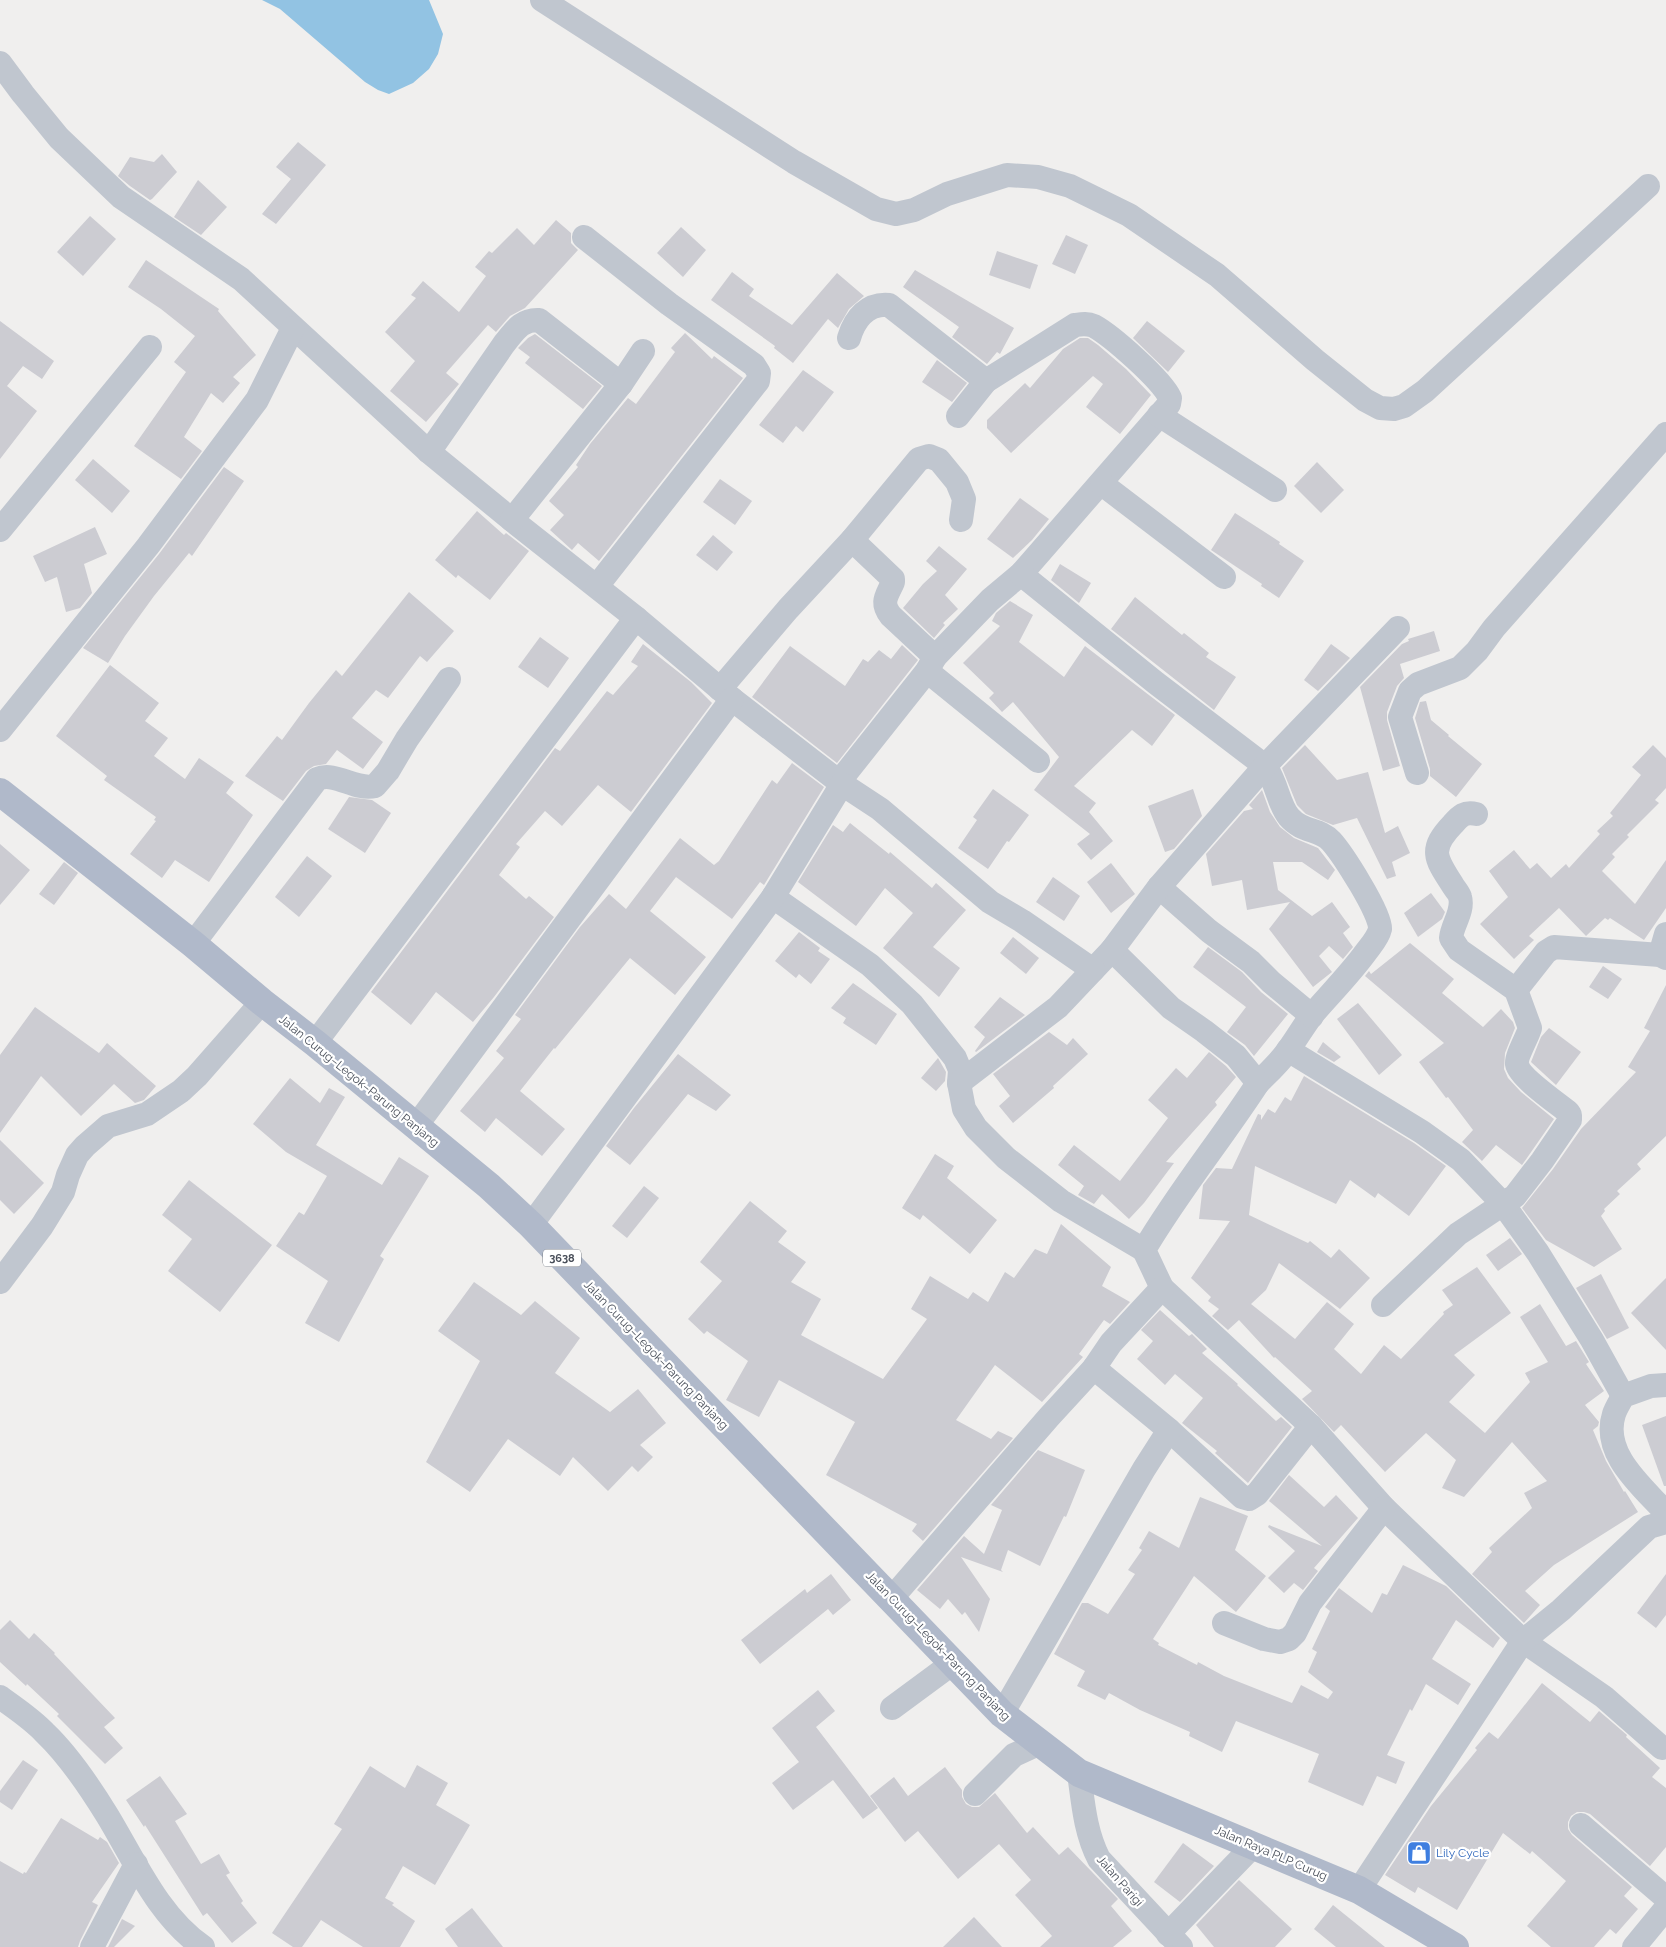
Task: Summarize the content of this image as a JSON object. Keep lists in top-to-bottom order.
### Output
{
  "streets": {
    "main road": ["Jalan Curug–Legok–Parung Panjang", "3638", "Jalan Raya PLP Curug"],
    "street": ["Jalan Parigi"]
  },
  "crossings": [
    ["Jalan Curug–Legok–Parung Panjang", "Jalan Raya PLP Curug"],
    ["Jalan Curug–Legok–Parung Panjang", "Jalan Parigi"],
    ["Jalan Raya PLP Curug", "Jalan Parigi"]
  ],
  "places": {
    "shop": ["Lily Cycle"]
  }
}
